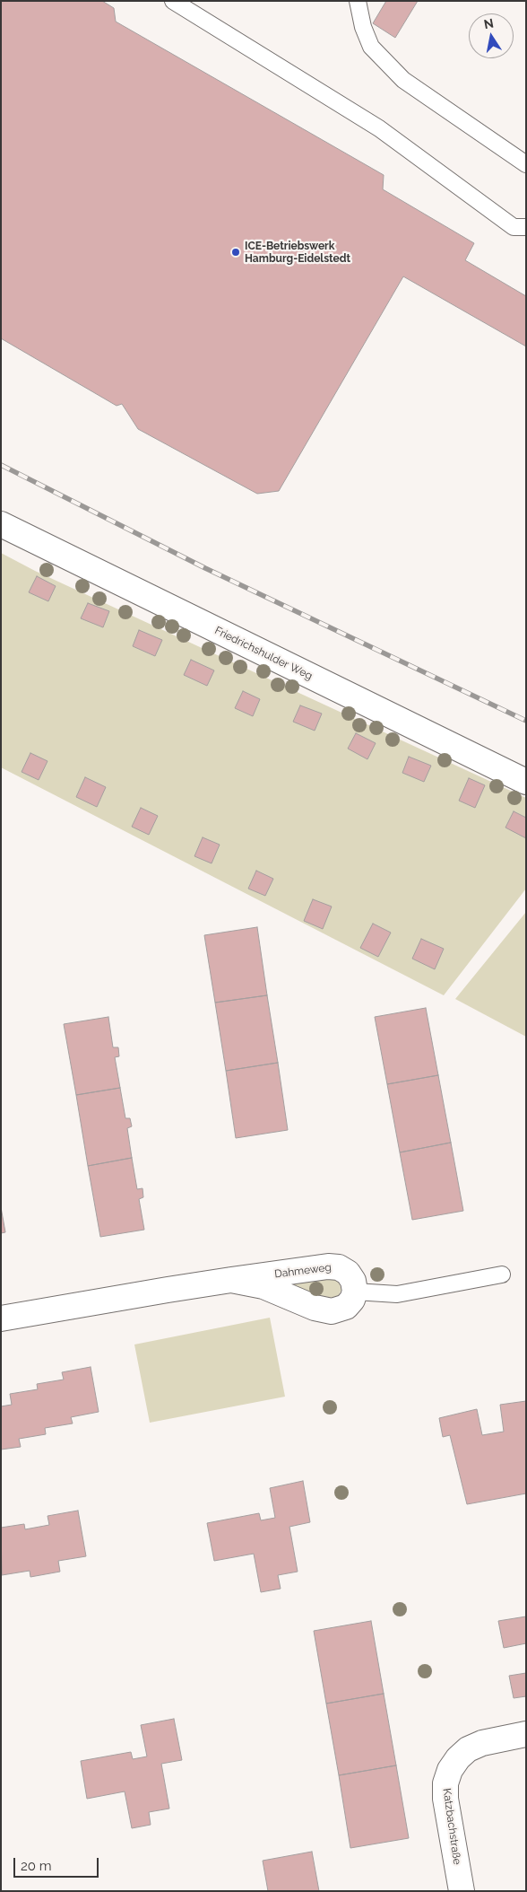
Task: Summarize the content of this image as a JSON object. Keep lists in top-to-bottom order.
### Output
{
  "streets": {
    "street": ["Friedrichshulder Weg", "Dahmeweg", "Katzbachstraße"]
  },
  "places": ["ICE-Betriebswerk Hamburg-Eidelstedt"],
  "scale_bar": "20 m",
  "north": "top"
}
